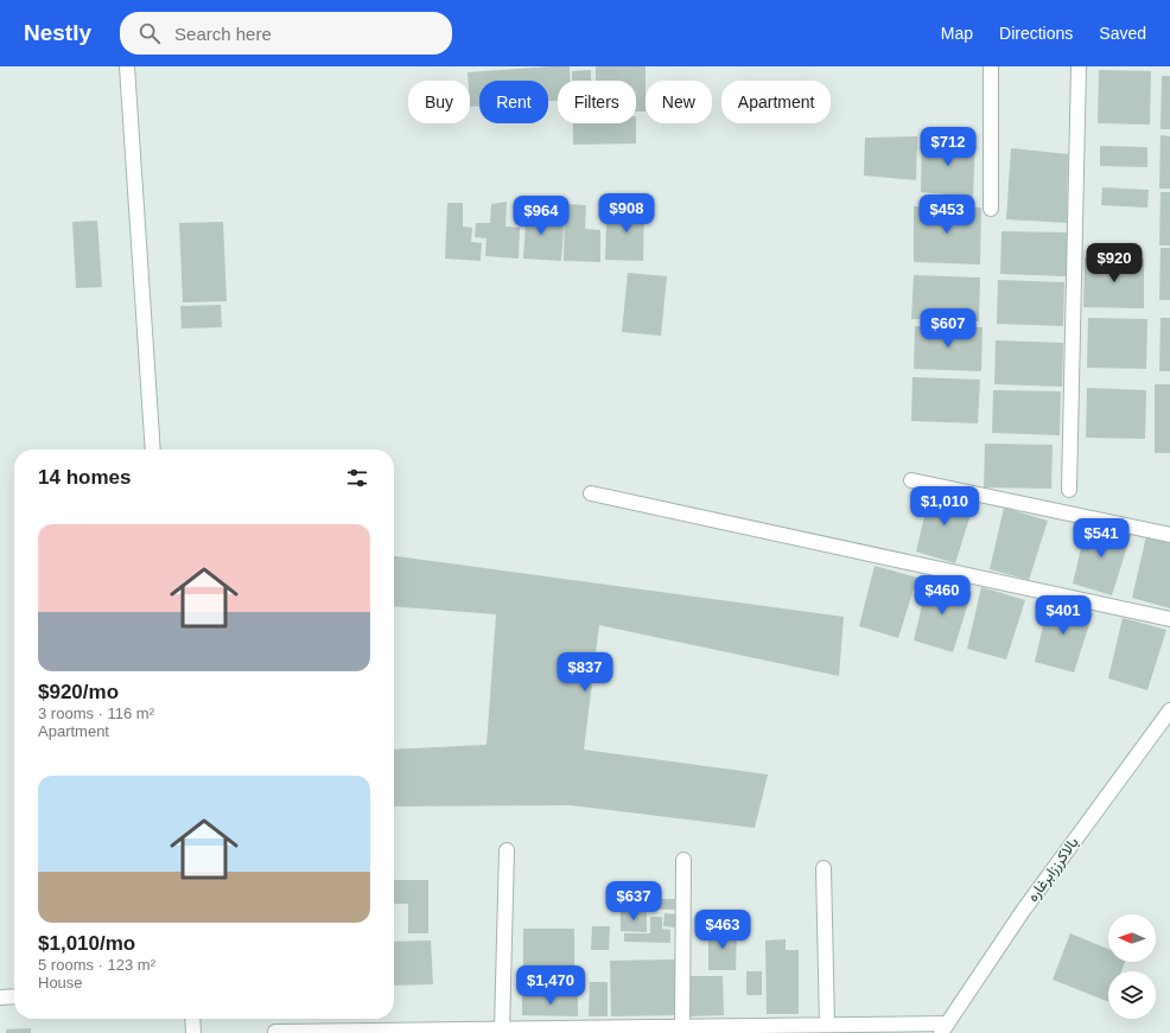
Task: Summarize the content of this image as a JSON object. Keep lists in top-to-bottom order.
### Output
{
  "streets": {
    "street": ["بالاکرززابرغاره"]
  },
  "north": "left",
  "page": {
    "header": "Nestly",
    "search": "Search here",
    "nav": ["Map", "Directions", "Saved"],
    "chip": [
      "Buy",
      "Rent",
      "Filters",
      "New",
      "Apartment"
    ],
    "price": [
      "$712",
      "$908",
      "$453",
      "$964",
      "$920",
      "$607",
      "$1,010",
      "$541",
      "$460",
      "$401",
      "$837",
      "$637",
      "$463",
      "$1,470"
    ],
    "heading": "14 homes",
    "list": [
      {
        "name": "$920/mo",
        "note": "3 rooms · 116 m² · Apartment"
      },
      {
        "name": "$1,010/mo",
        "note": "5 rooms · 123 m² · House"
      }
    ]
  }
}
